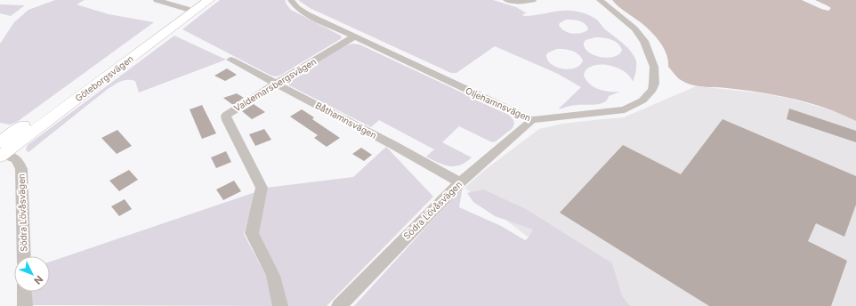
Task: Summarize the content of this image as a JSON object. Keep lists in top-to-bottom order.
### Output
{
  "streets": {
    "main road": ["Göteborgsvägen"],
    "street": [
      "Valdemarsbergsvägen",
      "Oljehamnsvägen",
      "Båthamnsvägen",
      "Södra Lövåsvägen"
    ]
  },
  "crossings": [
    ["Göteborgsvägen", "Södra Lövåsvägen"],
    ["Valdemarsbergsvägen", "Oljehamnsvägen"],
    ["Valdemarsbergsvägen", "Båthamnsvägen"],
    ["Oljehamnsvägen", "Södra Lövåsvägen"],
    ["Båthamnsvägen", "Södra Lövåsvägen"]
  ],
  "north": "bottom right"
}
